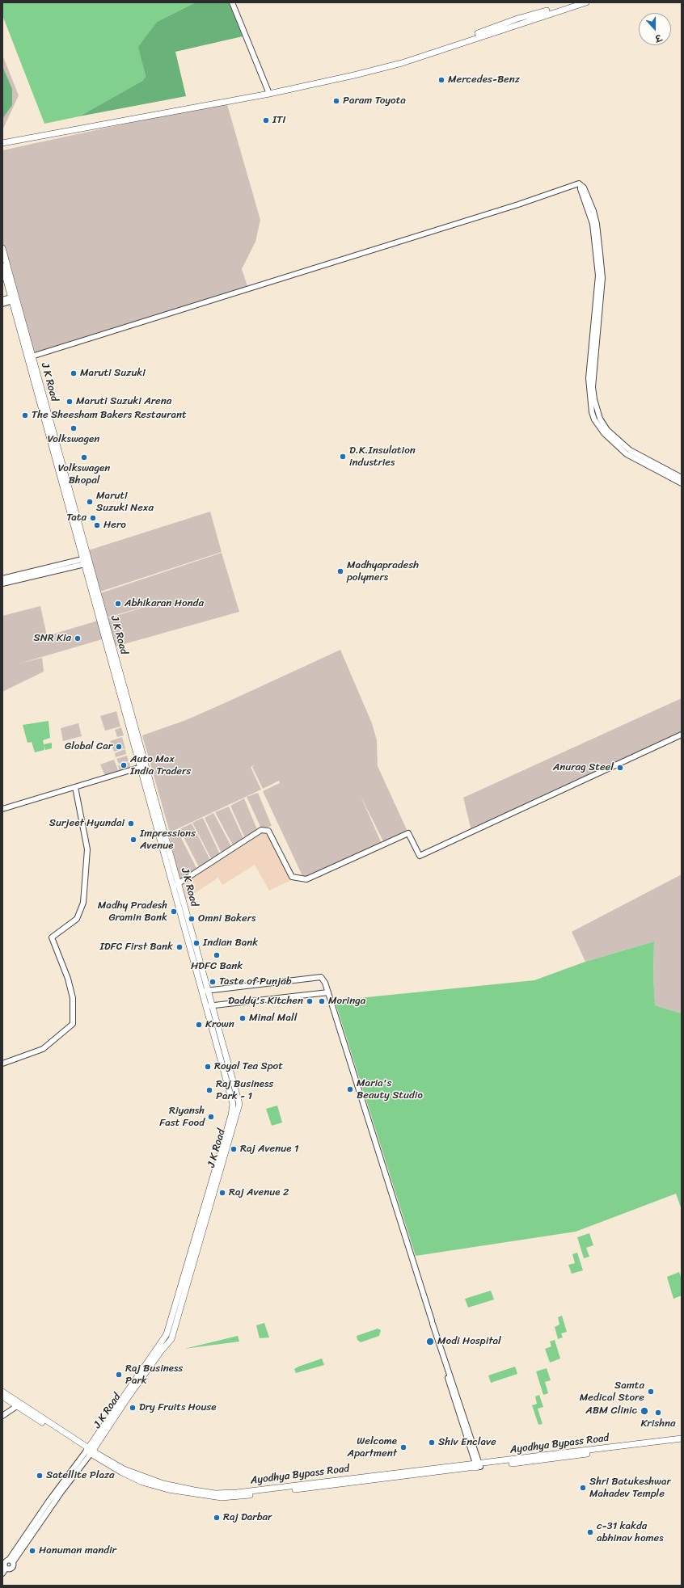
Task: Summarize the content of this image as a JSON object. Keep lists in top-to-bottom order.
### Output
{
  "streets": {
    "main road": ["J K Road", "Ayodhya Bypass Road"]
  },
  "crossings": [
    ["J K Road", "Ayodhya Bypass Road"]
  ],
  "places": [
    "Mercedes-Benz",
    "Param Toyota",
    "ITI",
    "Maruti Suzuki",
    "Maruti Suzuki Arena",
    "The Sheesham Bakers Restaurant",
    "Volkswagen",
    "D.K.Insulation industries",
    "Volkswagen Bhopal",
    "Maruti Suzuki Nexa",
    "Tata",
    "Hero",
    "Madhyapradesh polymers",
    "Abhikaran Honda",
    "SNR Kia",
    "Global Car",
    "Auto Max India Traders",
    "Anurag Steel",
    "Surjeet Hyundai",
    "Impressions Avenue",
    "Madhy Pradesh Gramin Bank",
    "Omni Bakers",
    "Indian Bank",
    "IDFC First Bank",
    "HDFC Bank",
    "Taste of Punjab",
    "Daddy's Kitchen",
    "Moringa",
    "Minal Mall",
    "Krown",
    "Royal Tea Spot",
    "Maria's Beauty Studio",
    "Raj Business Park - 1",
    "Riyansh Fast Food",
    "Raj Avenue 1",
    "Raj Avenue 2",
    "Modi Hospital",
    "Raj Business Park",
    "Samta Medical Store",
    "Dry Fruits House",
    "ABM Clinic",
    "Krishna",
    "Shiv Enclave",
    "Welcome Apartment",
    "Satellite Plaza",
    "Shri Batukeshwar Mahadev Temple",
    "Raj Darbar",
    "c-31 kakda abhinav homes",
    "Hanuman mandir"
  ],
  "north": "bottom"
}
